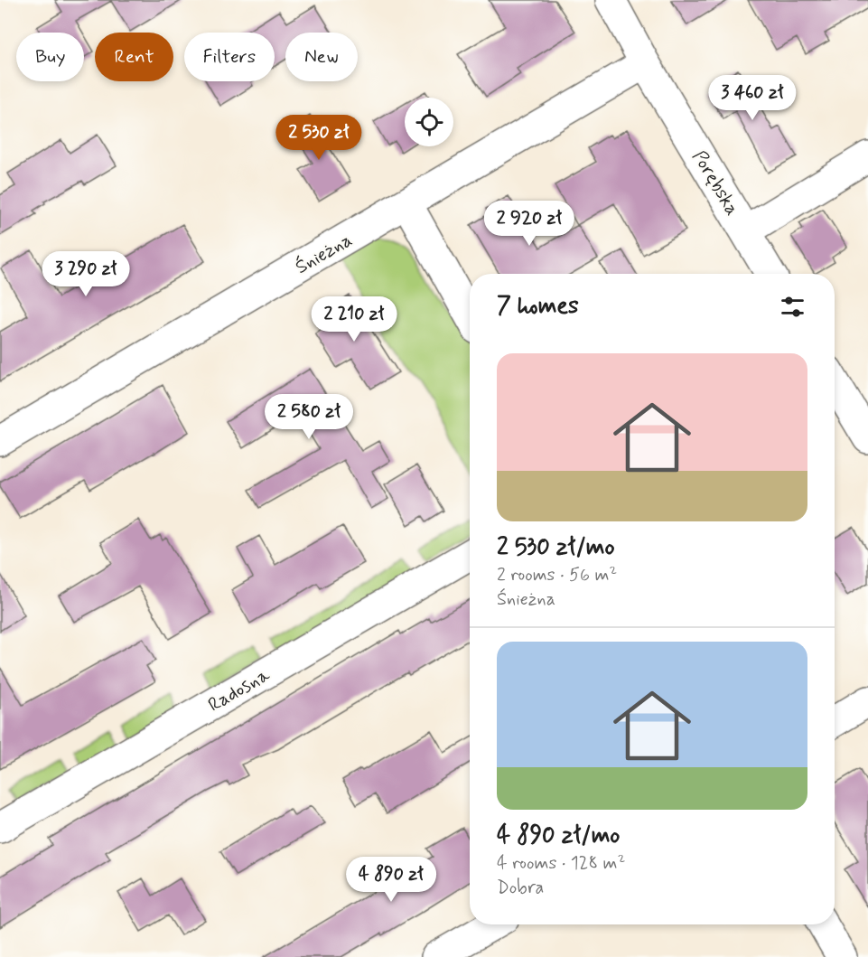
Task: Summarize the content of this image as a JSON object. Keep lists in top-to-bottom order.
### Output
{
  "streets": {
    "street": ["Porębska", "Śnieżna", "Radosna"]
  },
  "crossings": [
    ["Porębska", "Śnieżna"]
  ],
  "page": {
    "chip": [
      "Buy",
      "Rent",
      "Filters",
      "New"
    ],
    "price": [
      "3 460 zł",
      "2 530 zł",
      "2 920 zł",
      "3 290 zł",
      "2 210 zł",
      "2 580 zł",
      "4 890 zł"
    ],
    "heading": "7 homes",
    "list": [
      {
        "name": "2 530 zł/mo",
        "note": "2 rooms · 56 m² · Śnieżna"
      },
      {
        "name": "4 890 zł/mo",
        "note": "4 rooms · 128 m² · Dobra"
      }
    ]
  }
}
